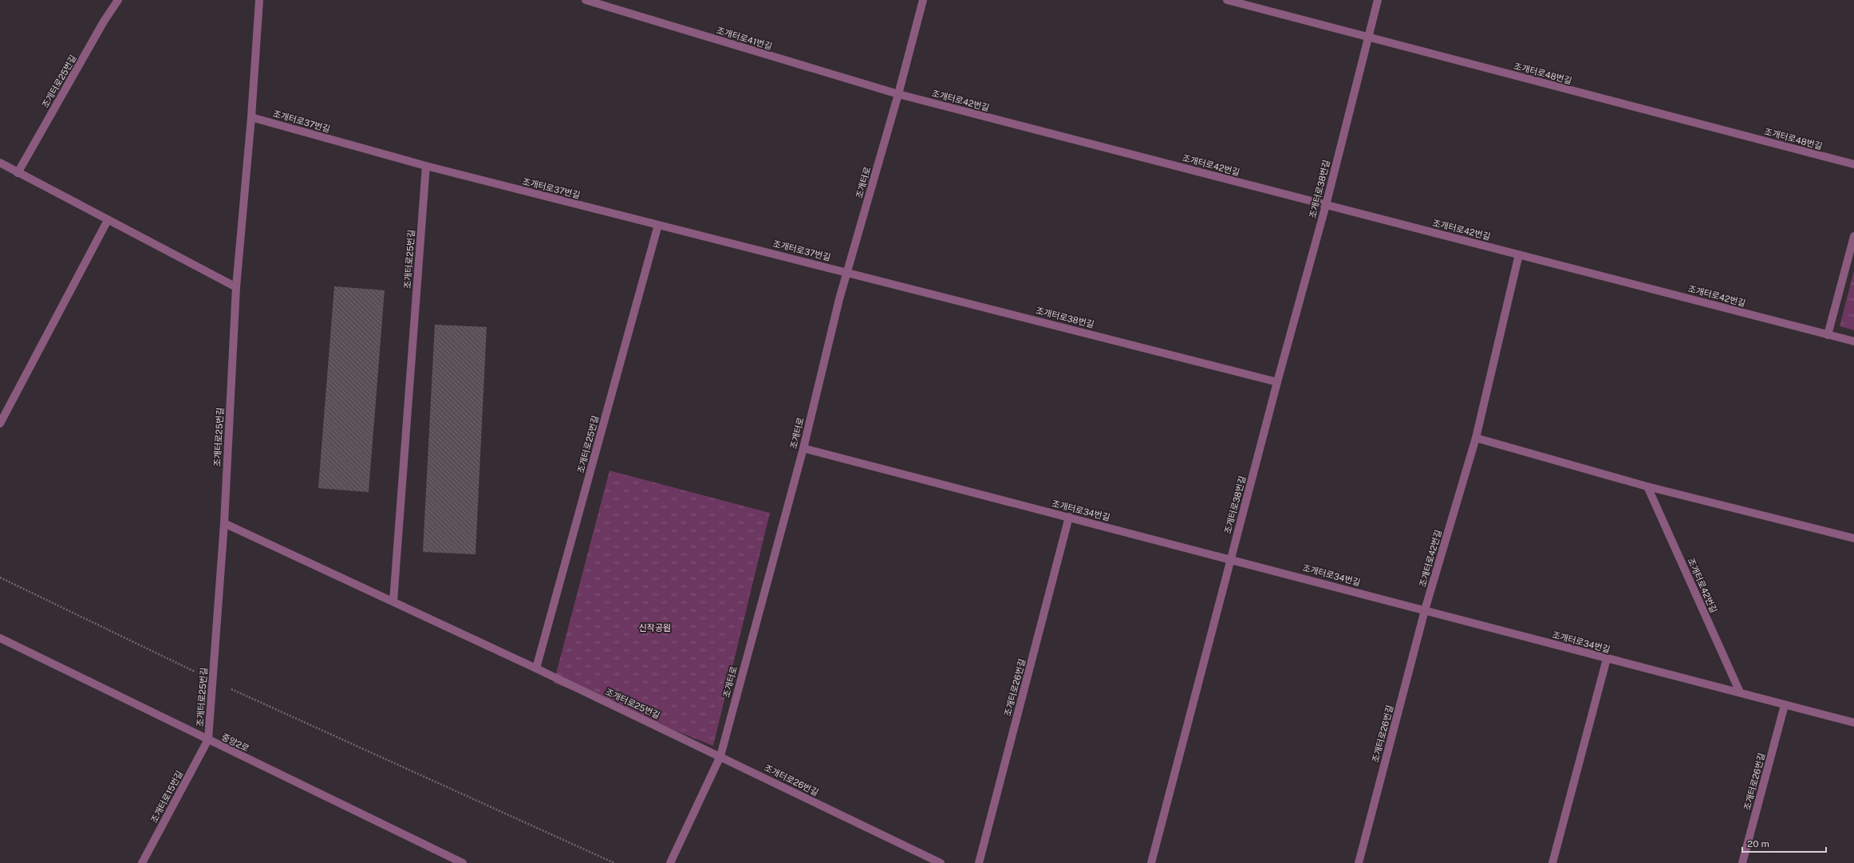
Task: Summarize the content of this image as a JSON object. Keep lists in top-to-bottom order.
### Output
{
  "streets": {
    "street": [
      "조개터로41번길",
      "조개터로48번길",
      "조개터로25번길",
      "조개터로42번길",
      "조개터로37번길",
      "조개터로",
      "조개터로38번길",
      "조개터로34번길",
      "조개터로26번길",
      "중앙2로",
      "조개터로15번길"
    ]
  },
  "crossings": [
    ["조개터로41번길", "조개터로42번길"],
    ["조개터로41번길", "조개터로"],
    ["조개터로48번길", "조개터로38번길"],
    ["조개터로25번길", "조개터로37번길"],
    ["조개터로25번길", "조개터로"],
    ["조개터로25번길", "조개터로26번길"],
    ["조개터로25번길", "중앙2로"],
    ["조개터로25번길", "조개터로15번길"],
    ["조개터로42번길", "조개터로"],
    ["조개터로42번길", "조개터로38번길"],
    ["조개터로42번길", "조개터로34번길"],
    ["조개터로42번길", "조개터로26번길"],
    ["조개터로37번길", "조개터로"],
    ["조개터로37번길", "조개터로38번길"],
    ["조개터로", "조개터로38번길"],
    ["조개터로", "조개터로34번길"],
    ["조개터로", "조개터로26번길"],
    ["조개터로38번길", "조개터로34번길"],
    ["조개터로34번길", "조개터로26번길"],
    ["중앙2로", "조개터로15번길"]
  ],
  "parks": ["신작공원"],
  "scale_bar": "20 m"
}
